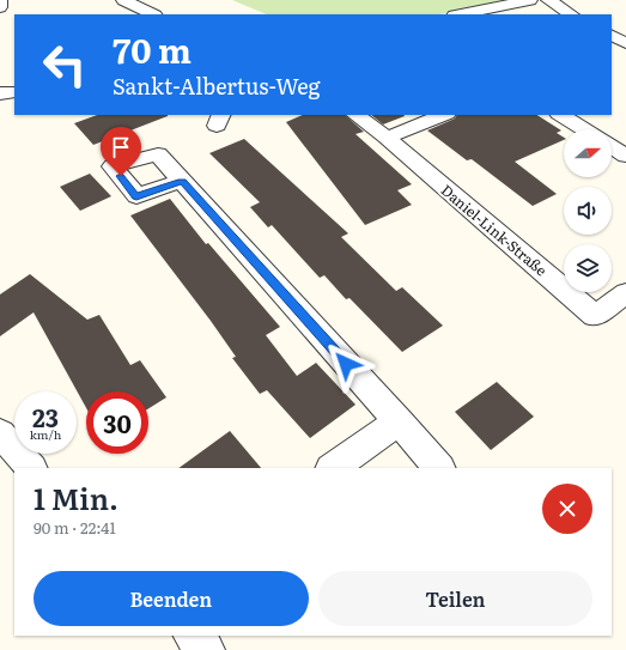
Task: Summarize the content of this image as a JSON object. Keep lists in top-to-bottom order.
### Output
{
  "streets": {
    "street": ["Daniel-Link-Straße"]
  },
  "north": "right",
  "page": {
    "turn": ["70 m", "Sankt-Albertus-Weg"],
    "speed": "23 km/h",
    "limit": "30",
    "heading": ["1 Min.", "90 m · 22:41"],
    "buttons": ["Beenden", "Teilen"]
  }
}
